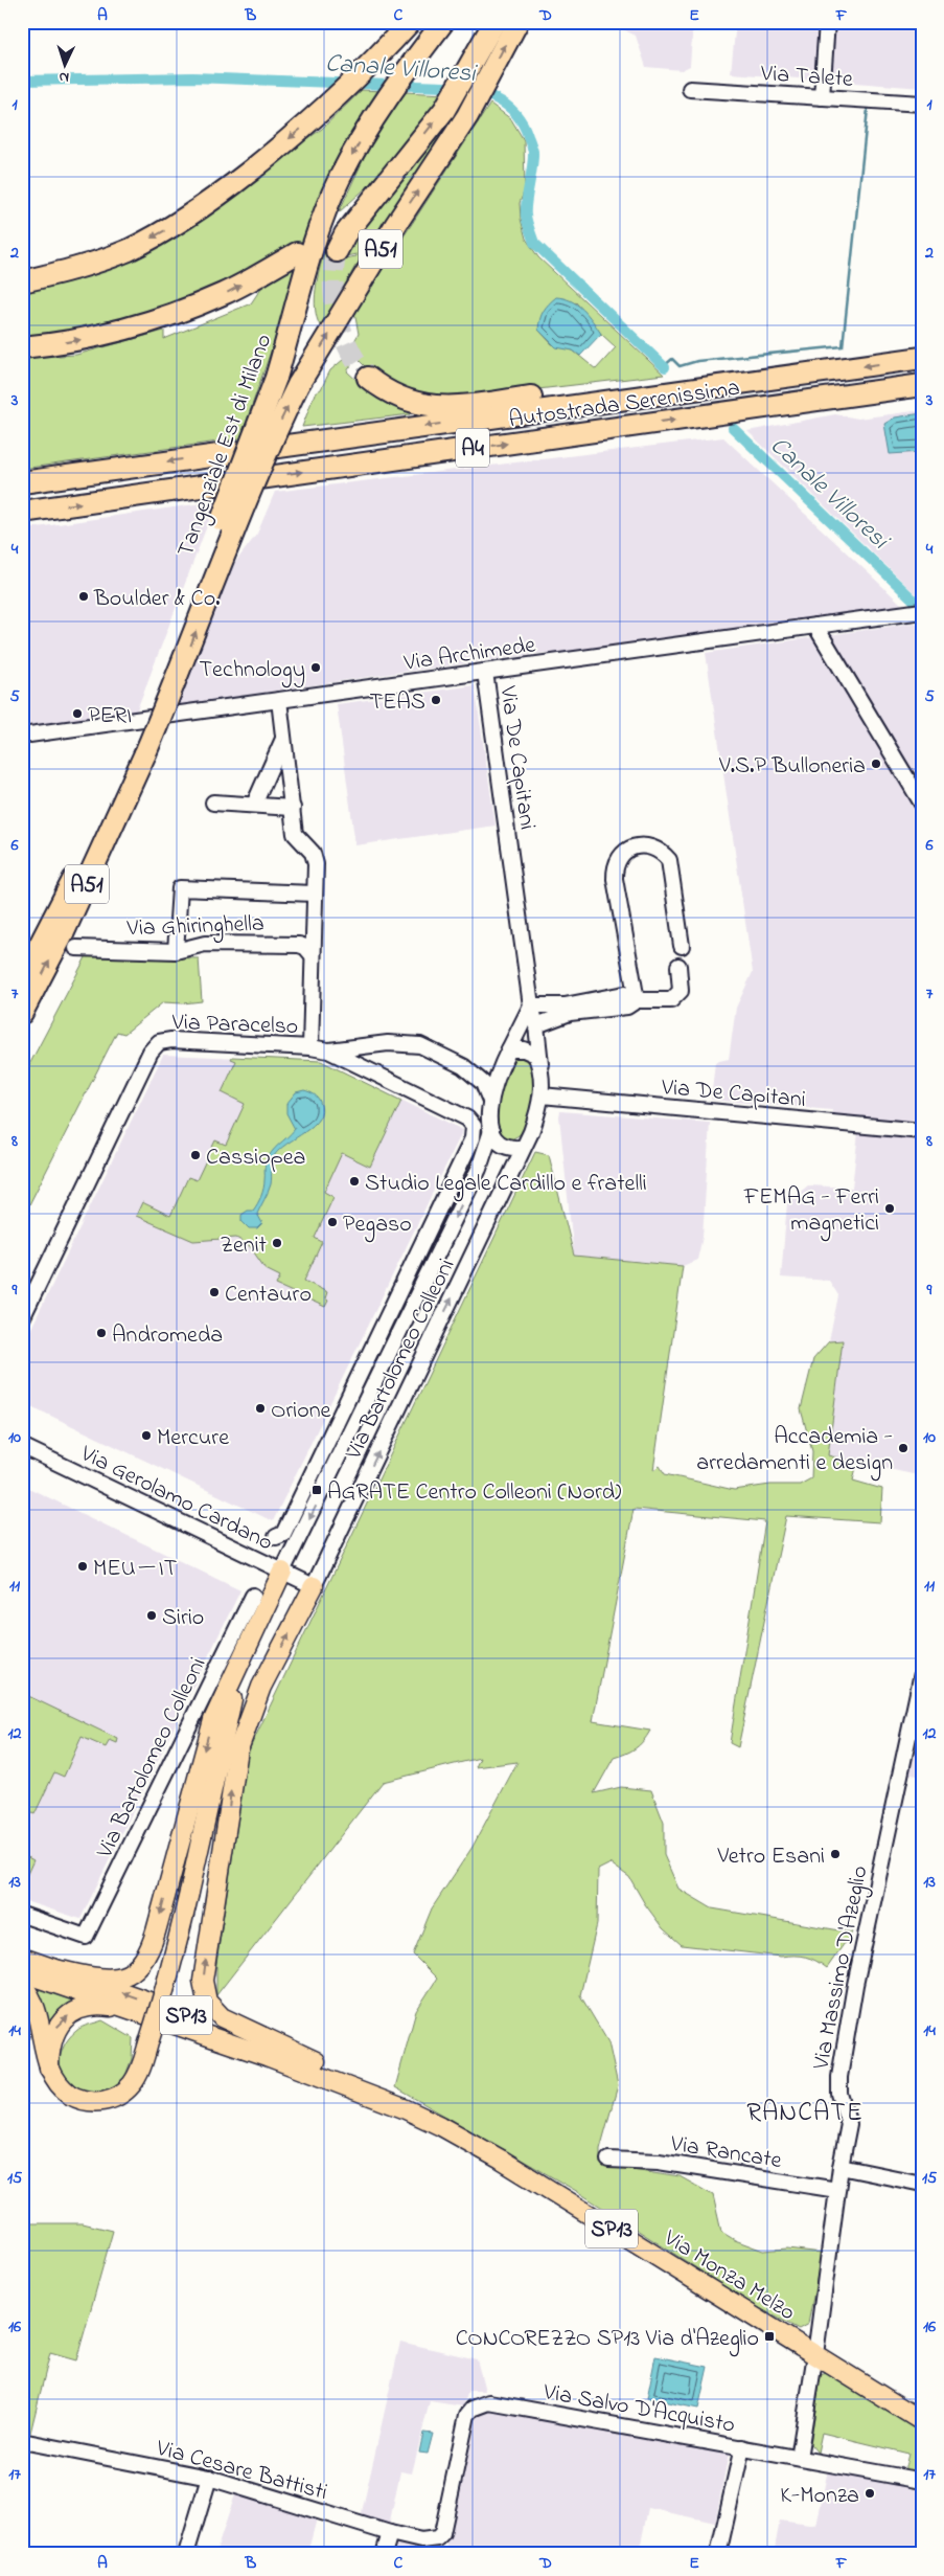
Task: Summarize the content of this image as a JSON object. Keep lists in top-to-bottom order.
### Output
{
  "streets": {
    "highway": [
      "A51",
      "Autostrada Serenissima",
      "Tangenziale Est di Milano",
      "A4"
    ],
    "main road": ["SP13", "Via Monza Melzo"],
    "street": [
      "Via Talete",
      "Via Archimede",
      "Via De Capitani",
      "Via Ghiringhella",
      "Via Paracelso",
      "Via Bartolomeo Colleoni",
      "Via Gerolamo Cardano",
      "Via Massimo D'Azeglio",
      "Via Rancate",
      "Via Salvo D'Acquisto",
      "Via Cesare Battisti"
    ]
  },
  "crossings": [
    ["Via Archimede", "Via De Capitani"],
    ["Via De Capitani", "Via Bartolomeo Colleoni"],
    ["Via Paracelso", "Via Bartolomeo Colleoni"],
    ["Via Bartolomeo Colleoni", "Via Gerolamo Cardano"],
    ["Via Massimo D'Azeglio", "Via Rancate"],
    ["Via Massimo D'Azeglio", "Via Monza Melzo"],
    ["Via Massimo D'Azeglio", "Via Salvo D'Acquisto"],
    ["SP13", "Via Monza Melzo"],
    ["Via Salvo D'Acquisto", "Via Cesare Battisti"]
  ],
  "districts": ["RANCATE"],
  "water": ["Canale Villoresi"],
  "places": {
    "other": [
      "Boulder & Co.",
      "Technology",
      "TEAS",
      "PERI",
      "V.S.P Bulloneria",
      "Cassiopea",
      "Studio Legale Cardillo e fratelli",
      "FEMAG - Ferri magnetici",
      "Pegaso",
      "Zenit",
      "Centauro",
      "Andromeda",
      "Orione",
      "Mercure",
      "Accademia - arredamenti e design",
      "MEUーIT",
      "Sirio",
      "Vetro Esani",
      "K-Monza"
    ],
    "transit": ["AGRATE Centro Colleoni (Nord)", "CONCOREZZO SP13 Via d'Azeglio"]
  },
  "north": "bottom",
  "grid": {
    "columns": [
      "A",
      "B",
      "C",
      "D",
      "E",
      "F"
    ],
    "rows": [
      "1",
      "2",
      "3",
      "4",
      "5",
      "6",
      "7",
      "8",
      "9",
      "10",
      "11",
      "12",
      "13",
      "14",
      "15",
      "16",
      "17"
    ]
  }
}
